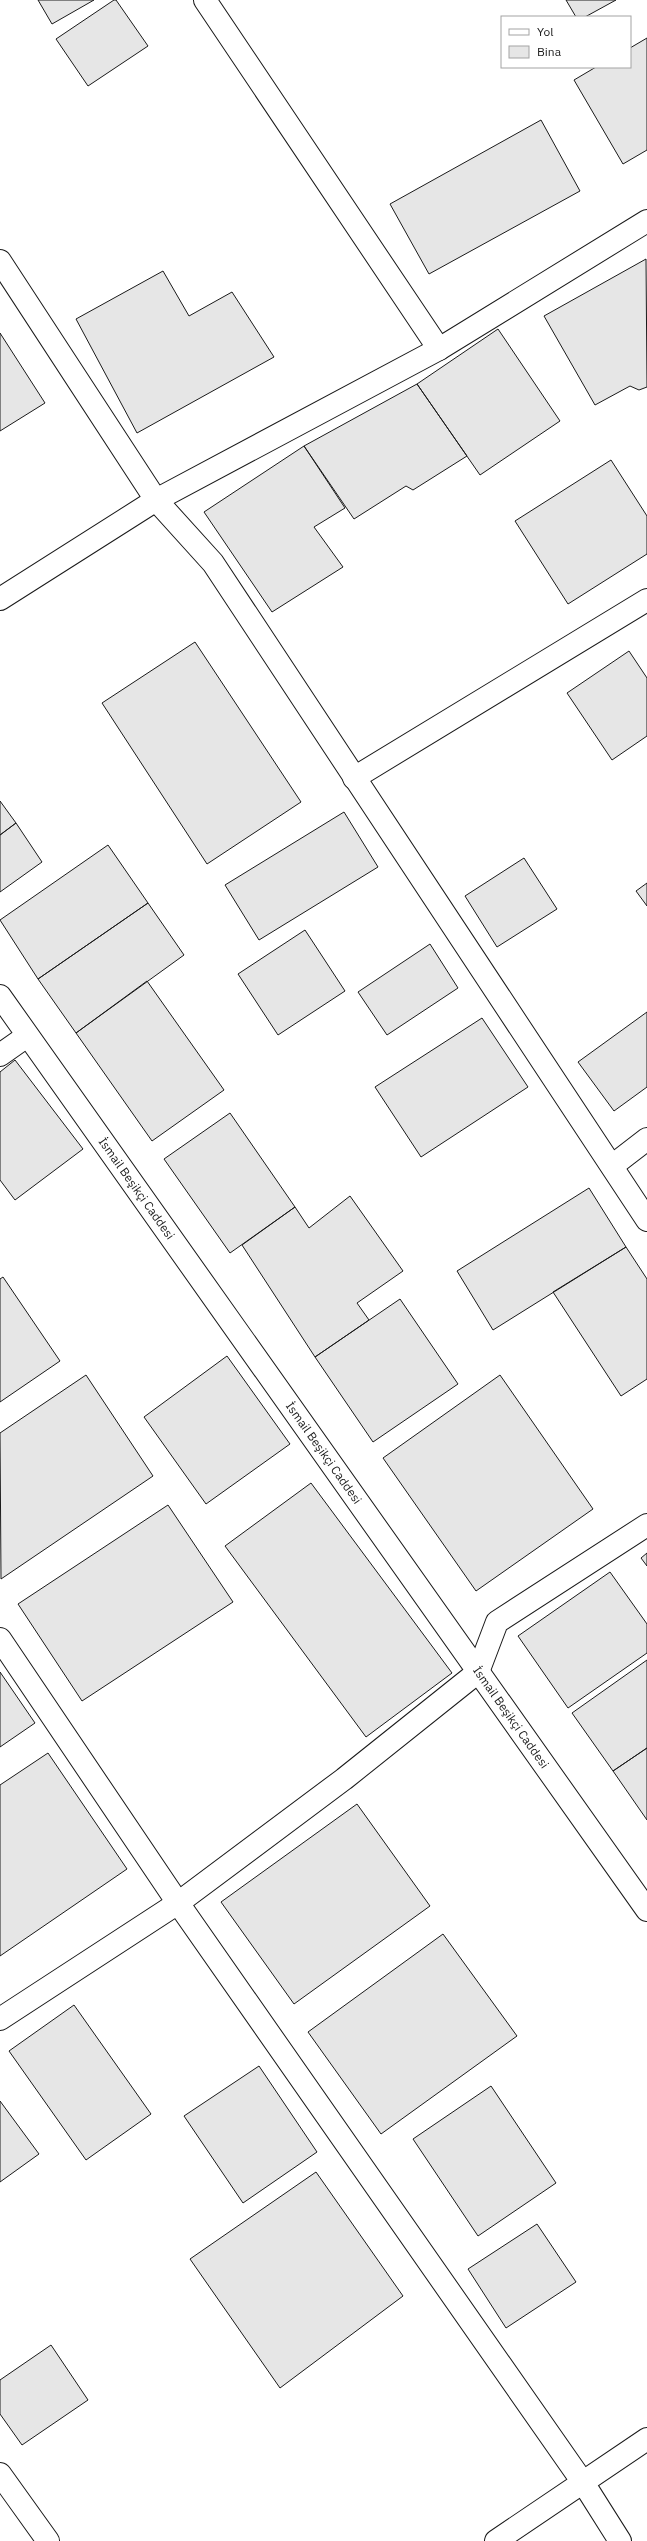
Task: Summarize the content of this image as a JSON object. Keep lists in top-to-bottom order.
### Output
{
  "streets": {
    "street": ["İsmail Beşikçi Caddesi"]
  },
  "legend": ["Yol", "Bina"]
}
